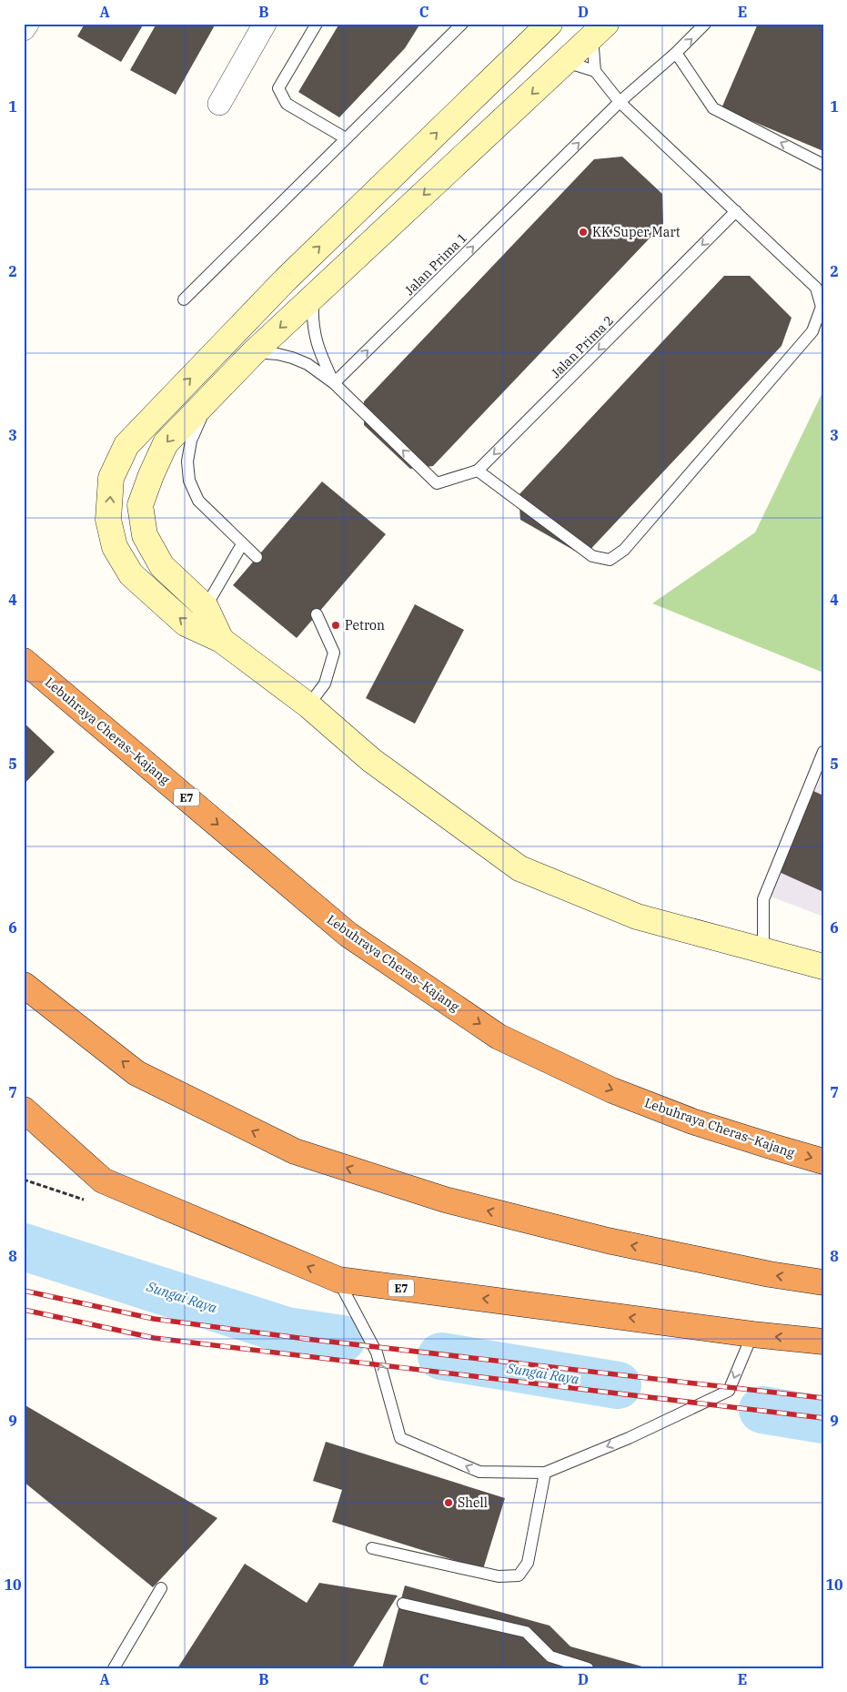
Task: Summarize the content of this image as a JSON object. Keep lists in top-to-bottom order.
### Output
{
  "streets": {
    "highway": ["Lebuhraya Cheras–Kajang", "E7"],
    "lane": ["Jalan Prima 1", "Jalan Prima 2"]
  },
  "crossings": [
    ["Jalan Prima 1", "Jalan Prima 2"]
  ],
  "one_way": ["Jalan Prima 1"],
  "water": ["Sungai Raya"],
  "places": ["KK Super Mart", "Petron", "Shell"],
  "grid": {
    "columns": [
      "A",
      "B",
      "C",
      "D",
      "E"
    ],
    "rows": [
      "1",
      "2",
      "3",
      "4",
      "5",
      "6",
      "7",
      "8",
      "9",
      "10"
    ]
  }
}
